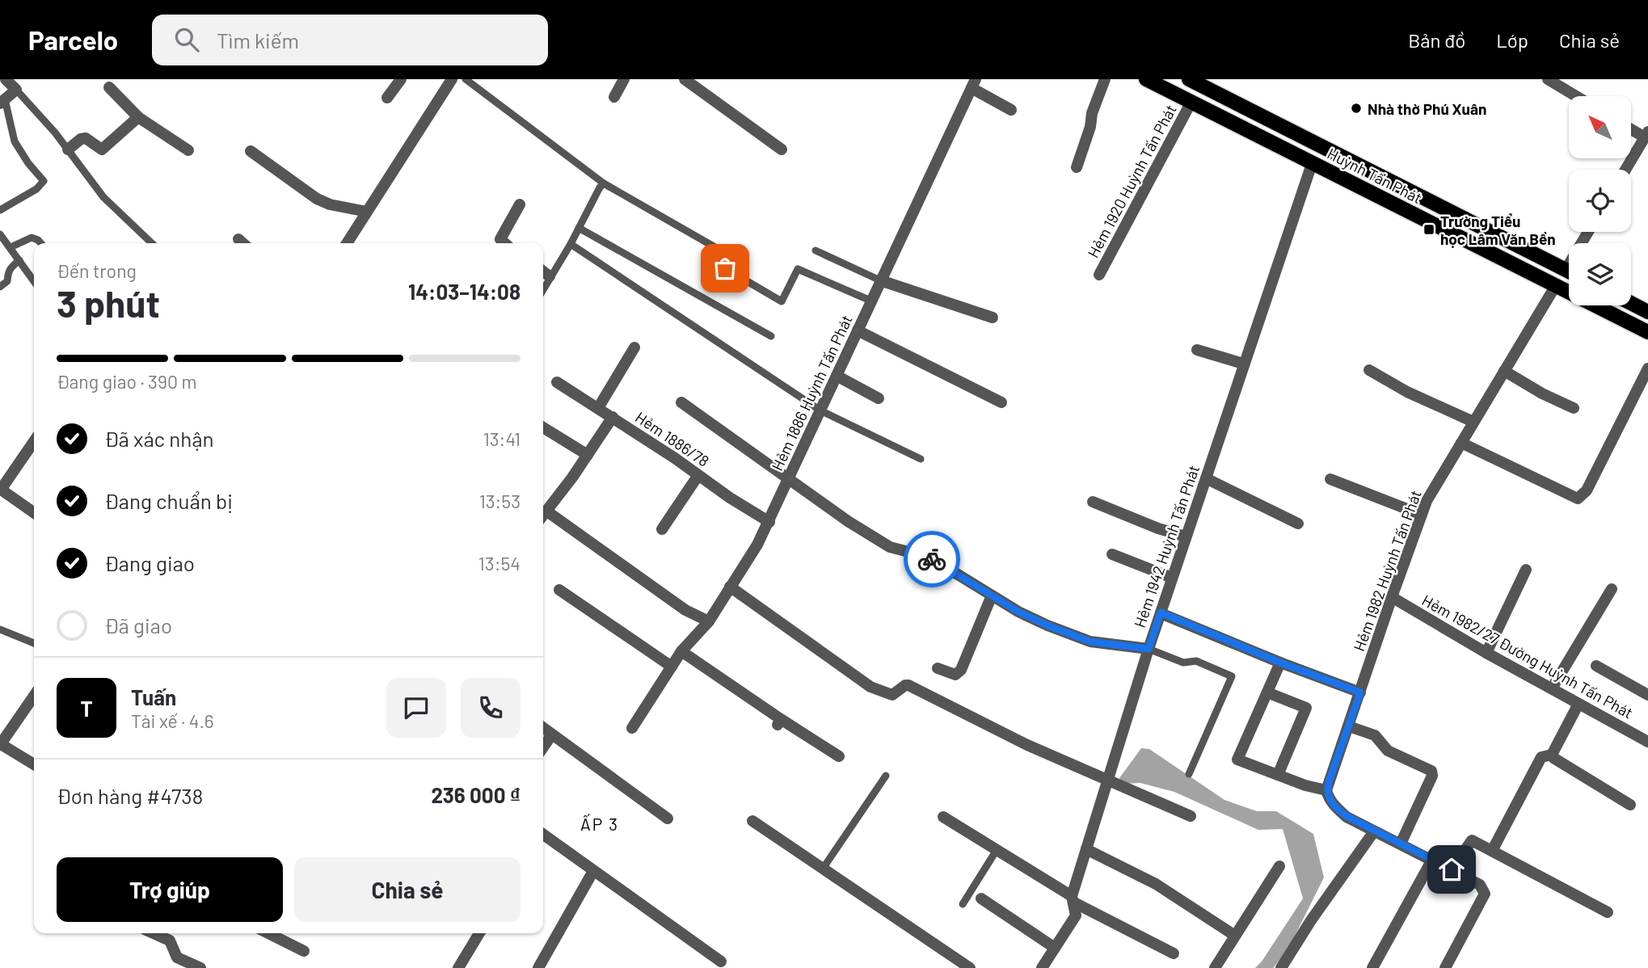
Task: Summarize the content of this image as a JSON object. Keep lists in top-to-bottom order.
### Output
{
  "streets": {
    "main road": ["Huỳnh Tấn Phát"],
    "street": [
      "Hẻm 1920 Huỳnh Tấn Phát",
      "Hẻm 1886 Huỳnh Tấn Phát",
      "Hẻm 1886/78",
      "Hẻm 1942 Huỳnh Tấn Phát",
      "Hẻm 1982 Huỳnh Tấn Phát",
      "Hẻm 1982/27 Đường Huỳnh Tấn Phát"
    ]
  },
  "crossings": [
    ["Huỳnh Tấn Phát", "Hẻm 1920 Huỳnh Tấn Phát"],
    ["Huỳnh Tấn Phát", "Hẻm 1942 Huỳnh Tấn Phát"],
    ["Huỳnh Tấn Phát", "Hẻm 1982 Huỳnh Tấn Phát"],
    ["Hẻm 1886 Huỳnh Tấn Phát", "Hẻm 1886/78"],
    ["Hẻm 1982 Huỳnh Tấn Phát", "Hẻm 1982/27 Đường Huỳnh Tấn Phát"]
  ],
  "districts": ["ẤP 3"],
  "places": {
    "other": ["Nhà thờ Phú Xuân"],
    "transit": ["Trường Tiểu học Lâm Văn Bền"]
  },
  "north": "top left",
  "page": {
    "header": "Parcelo",
    "search": "Tìm kiếm",
    "nav": ["Bản đồ", "Lớp", "Chia sẻ"],
    "heading": ["3 phút", "Đến trong", "14:03–14:08"],
    "panel": [
      "Tuấn",
      "Tài xế · 4.6",
      "Đơn hàng #4738",
      "236 000 ₫"
    ],
    "bar": "Đang giao · 390 m",
    "list": [
      ["Đã xác nhận", "13:41"],
      ["Đang chuẩn bị", "13:53"],
      ["Đang giao", "13:54"],
      "Đã giao"
    ],
    "round": "T",
    "buttons": ["Trợ giúp", "Chia sẻ"]
  }
}
